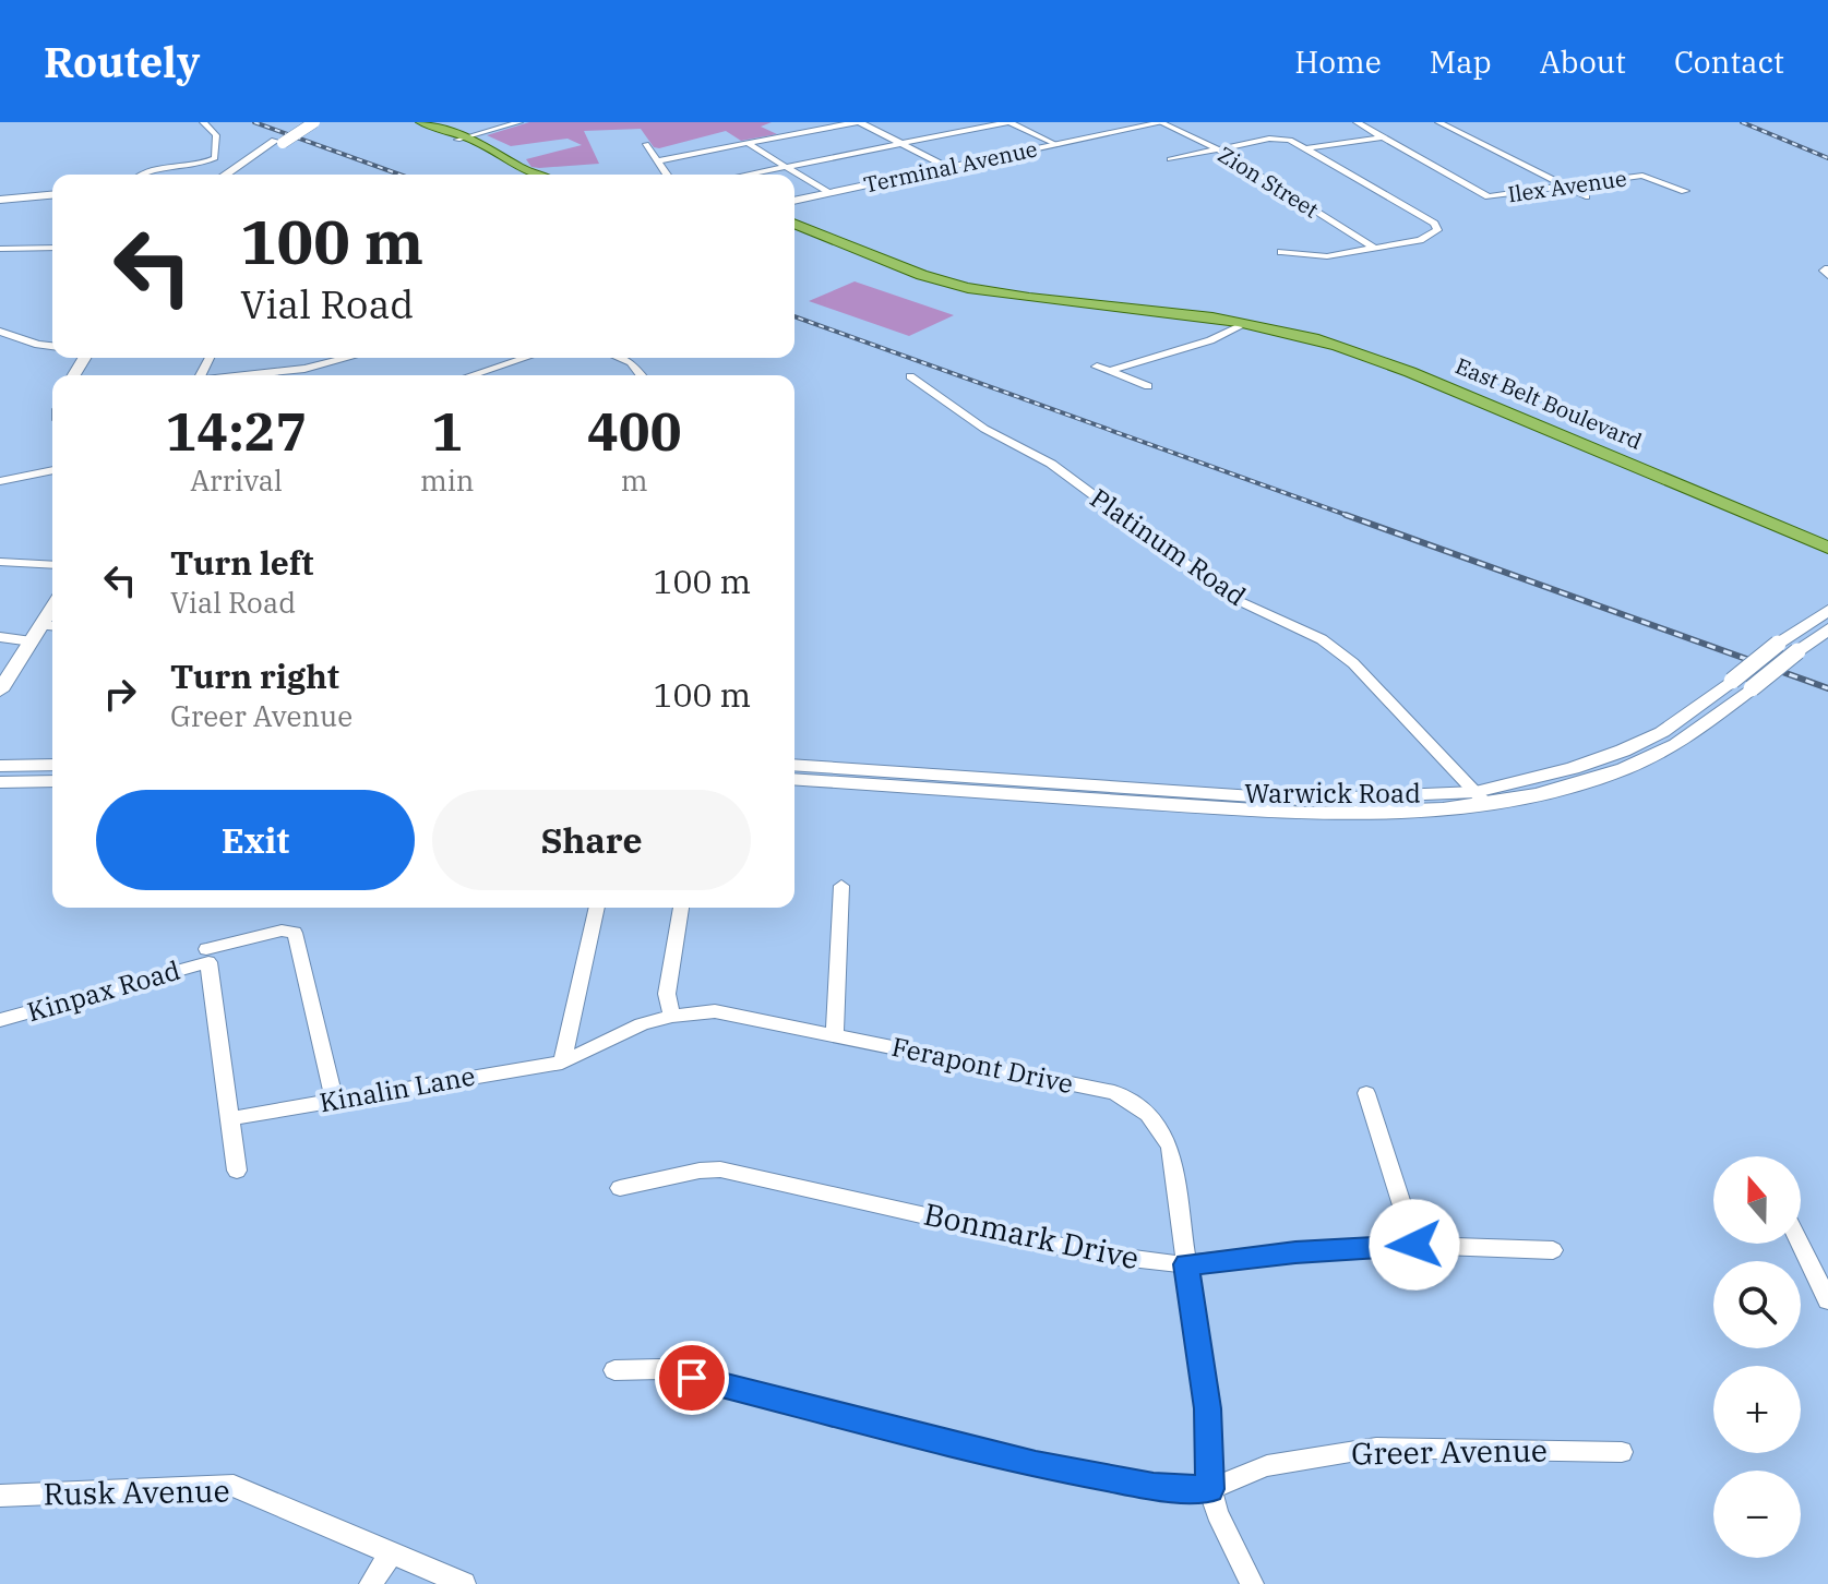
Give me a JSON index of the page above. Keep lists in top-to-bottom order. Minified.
{"streets":{"main road":["East Belt Boulevard","Warwick Road"],"street":["Terminal Avenue","Zion Street","Ilex Avenue","Platinum Road","Kinpax Road","Ferapont Drive","Kinalin Lane","Bonmark Drive","Greer Avenue","Rusk Avenue"]},"crossings":[["Terminal Avenue","Zion Street"],["Platinum Road","Warwick Road"],["Kinpax Road","Kinalin Lane"],["Ferapont Drive","Kinalin Lane"],["Ferapont Drive","Bonmark Drive"]],"north":"top","page":{"header":"Routely","nav":["Home","Map","About","Contact"],"turn":["100 m","Vial Road"],"eta":["14:27","Arrival","1","min","400","m"],"list":[{"name":"Turn left","note":"Vial Road","value":"100 m"},{"name":"Turn right","note":"Greer Avenue","value":"100 m"}],"buttons":["Exit","Share"],"map_buttons":["+","−"]}}
